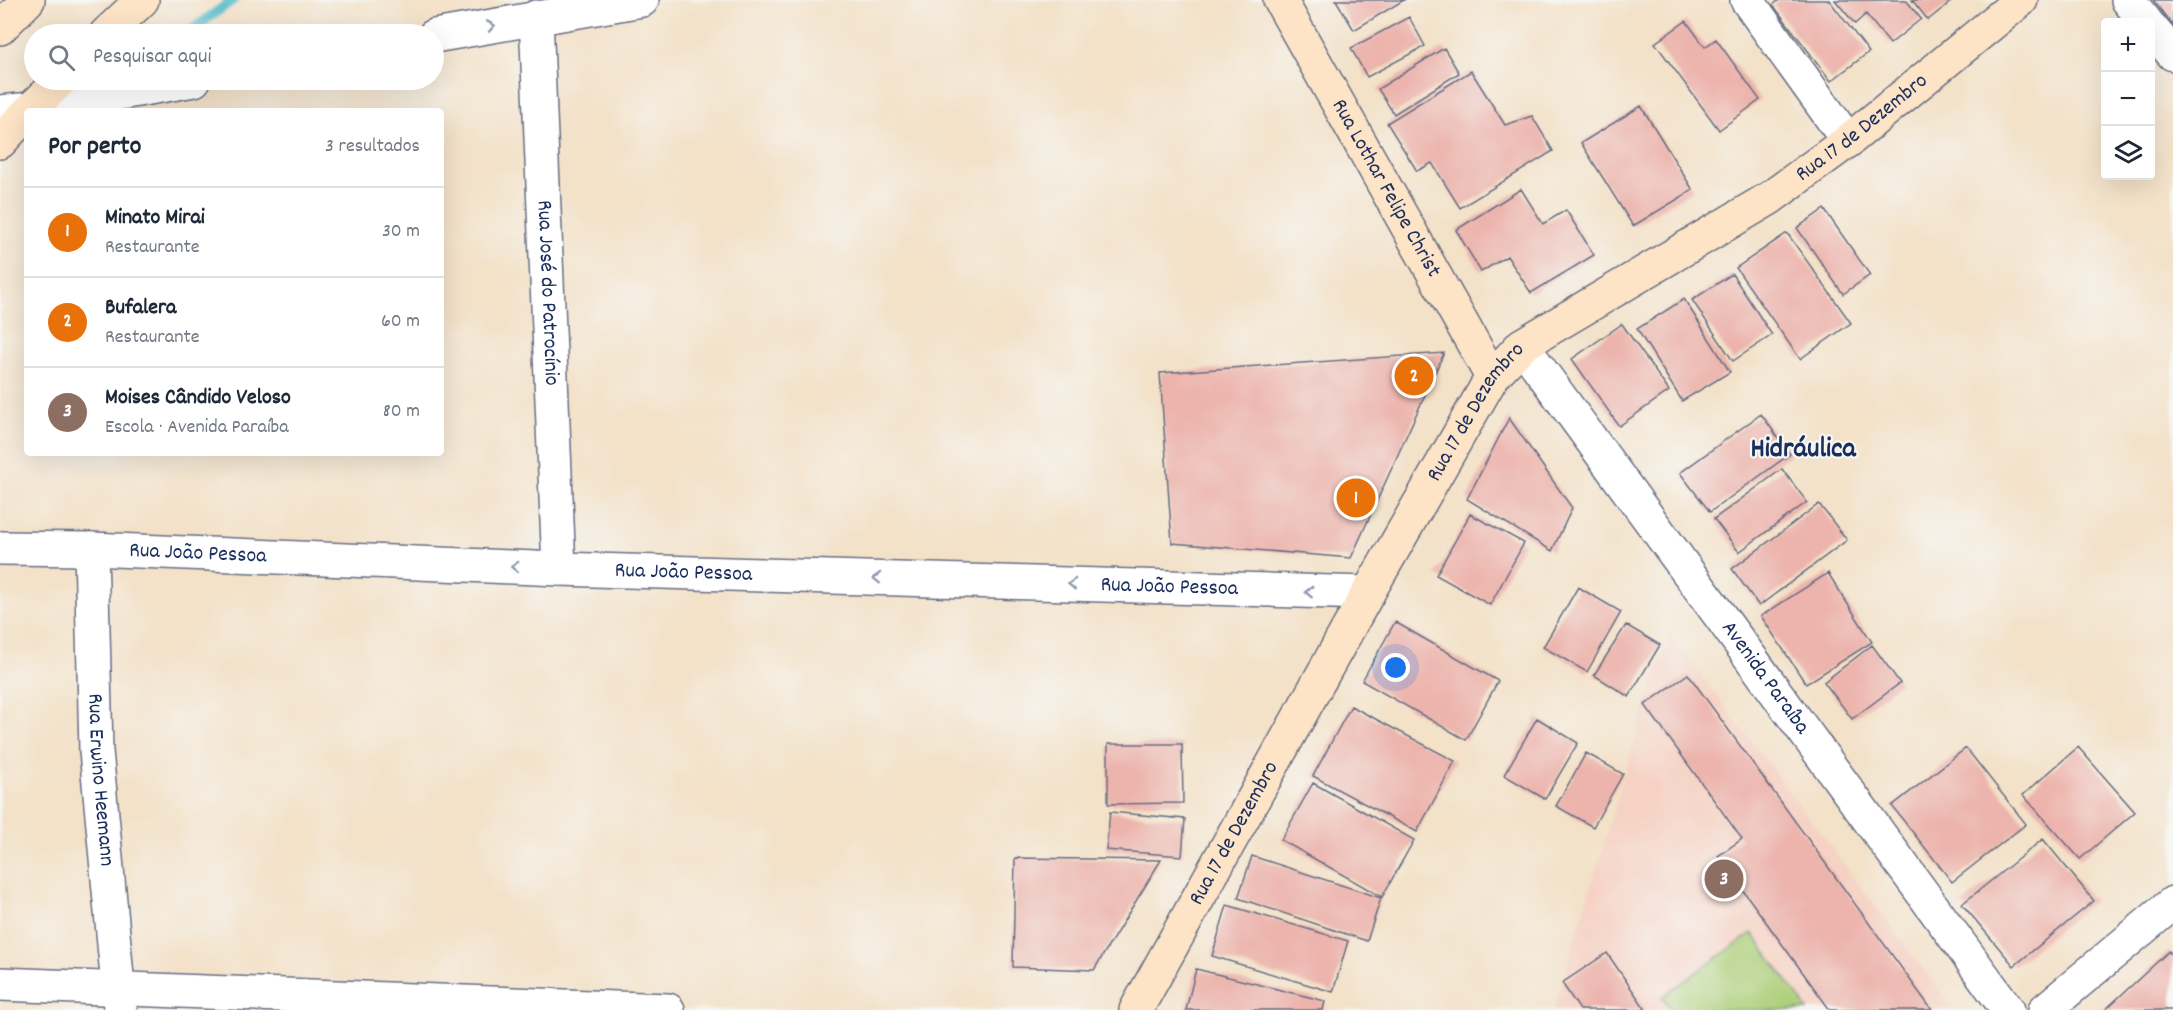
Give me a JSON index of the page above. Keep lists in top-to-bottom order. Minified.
{"streets":{"main road":["Rua 17 de Dezembro","Rua Lothar Felipe Christ"],"street":["Rua José do Patrocínio","Rua João Pessoa","Avenida Paraíba","Rua Erwino Heemann"]},"crossings":[["Rua 17 de Dezembro","Rua Lothar Felipe Christ"],["Rua 17 de Dezembro","Rua João Pessoa"],["Rua 17 de Dezembro","Avenida Paraíba"],["Rua José do Patrocínio","Rua João Pessoa"],["Rua João Pessoa","Rua Erwino Heemann"]],"one_way":["Rua João Pessoa"],"districts":["Hidráulica"],"page":{"map_buttons":["+","−"],"search":"Pesquisar aqui","heading":["Por perto","3 resultados"],"list":[{"mark":"1","name":"Minato Mirai","note":"Restaurante","value":"30 m"},{"mark":"2","name":"Bufalera","note":"Restaurante","value":"60 m"},{"mark":"3","name":"Moises Cândido Veloso","note":"Escola · Avenida Paraíba","value":"80 m"}],"pins":["2","1","3"]}}
